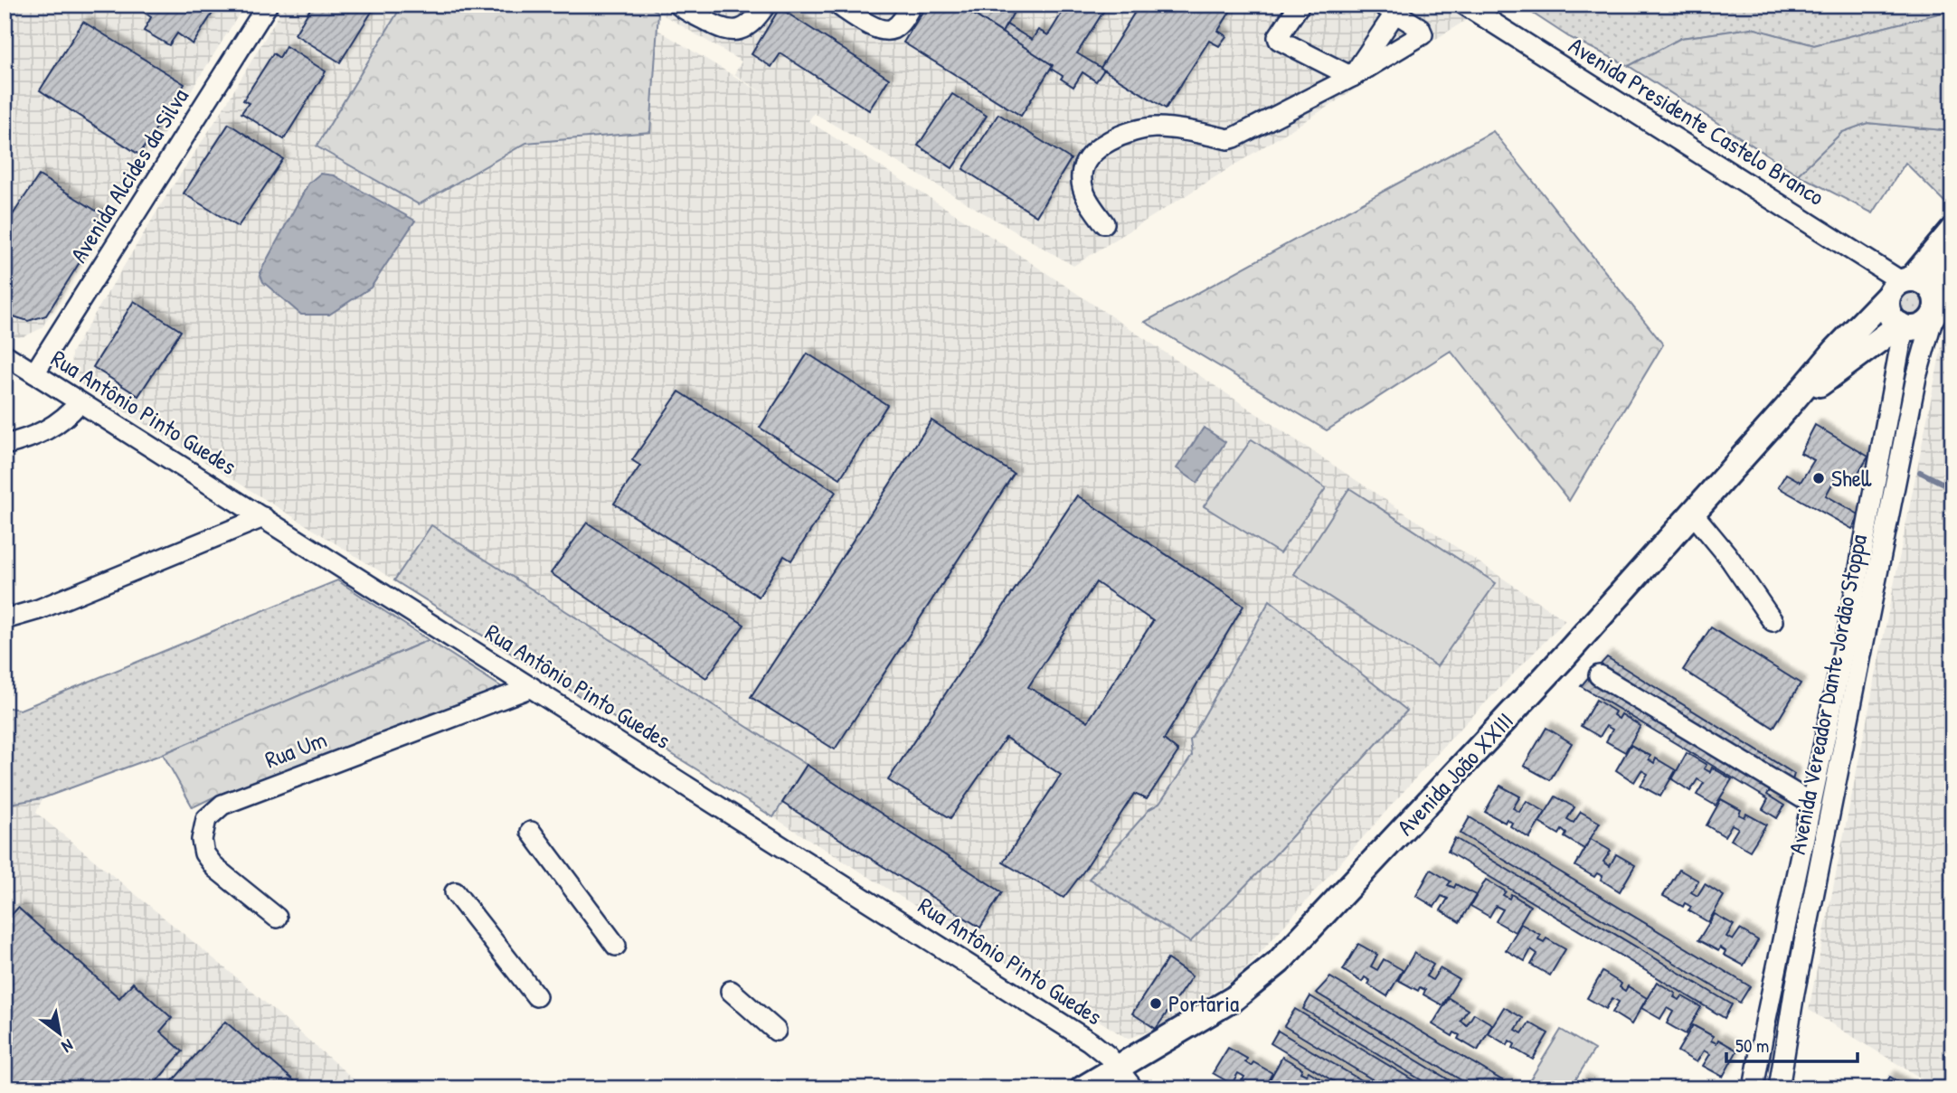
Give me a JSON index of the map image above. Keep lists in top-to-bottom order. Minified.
{"streets":{"main road":["Avenida João XXIII"],"street":["Avenida Presidente Castelo Branco","Avenida Alcides da Silva","Rua Antônio Pinto Guedes","Avenida Vereador Dante Jordão Stoppa","Rua Um"]},"crossings":[["Avenida Presidente Castelo Branco","Avenida Vereador Dante Jordão Stoppa"],["Avenida Presidente Castelo Branco","Avenida João XXIII"],["Avenida Alcides da Silva","Rua Antônio Pinto Guedes"],["Rua Antônio Pinto Guedes","Rua Um"],["Rua Antônio Pinto Guedes","Avenida João XXIII"],["Avenida Vereador Dante Jordão Stoppa","Avenida João XXIII"]],"places":["Shell","Portaria"],"scale_bar":"50 m","north":"bottom right"}
